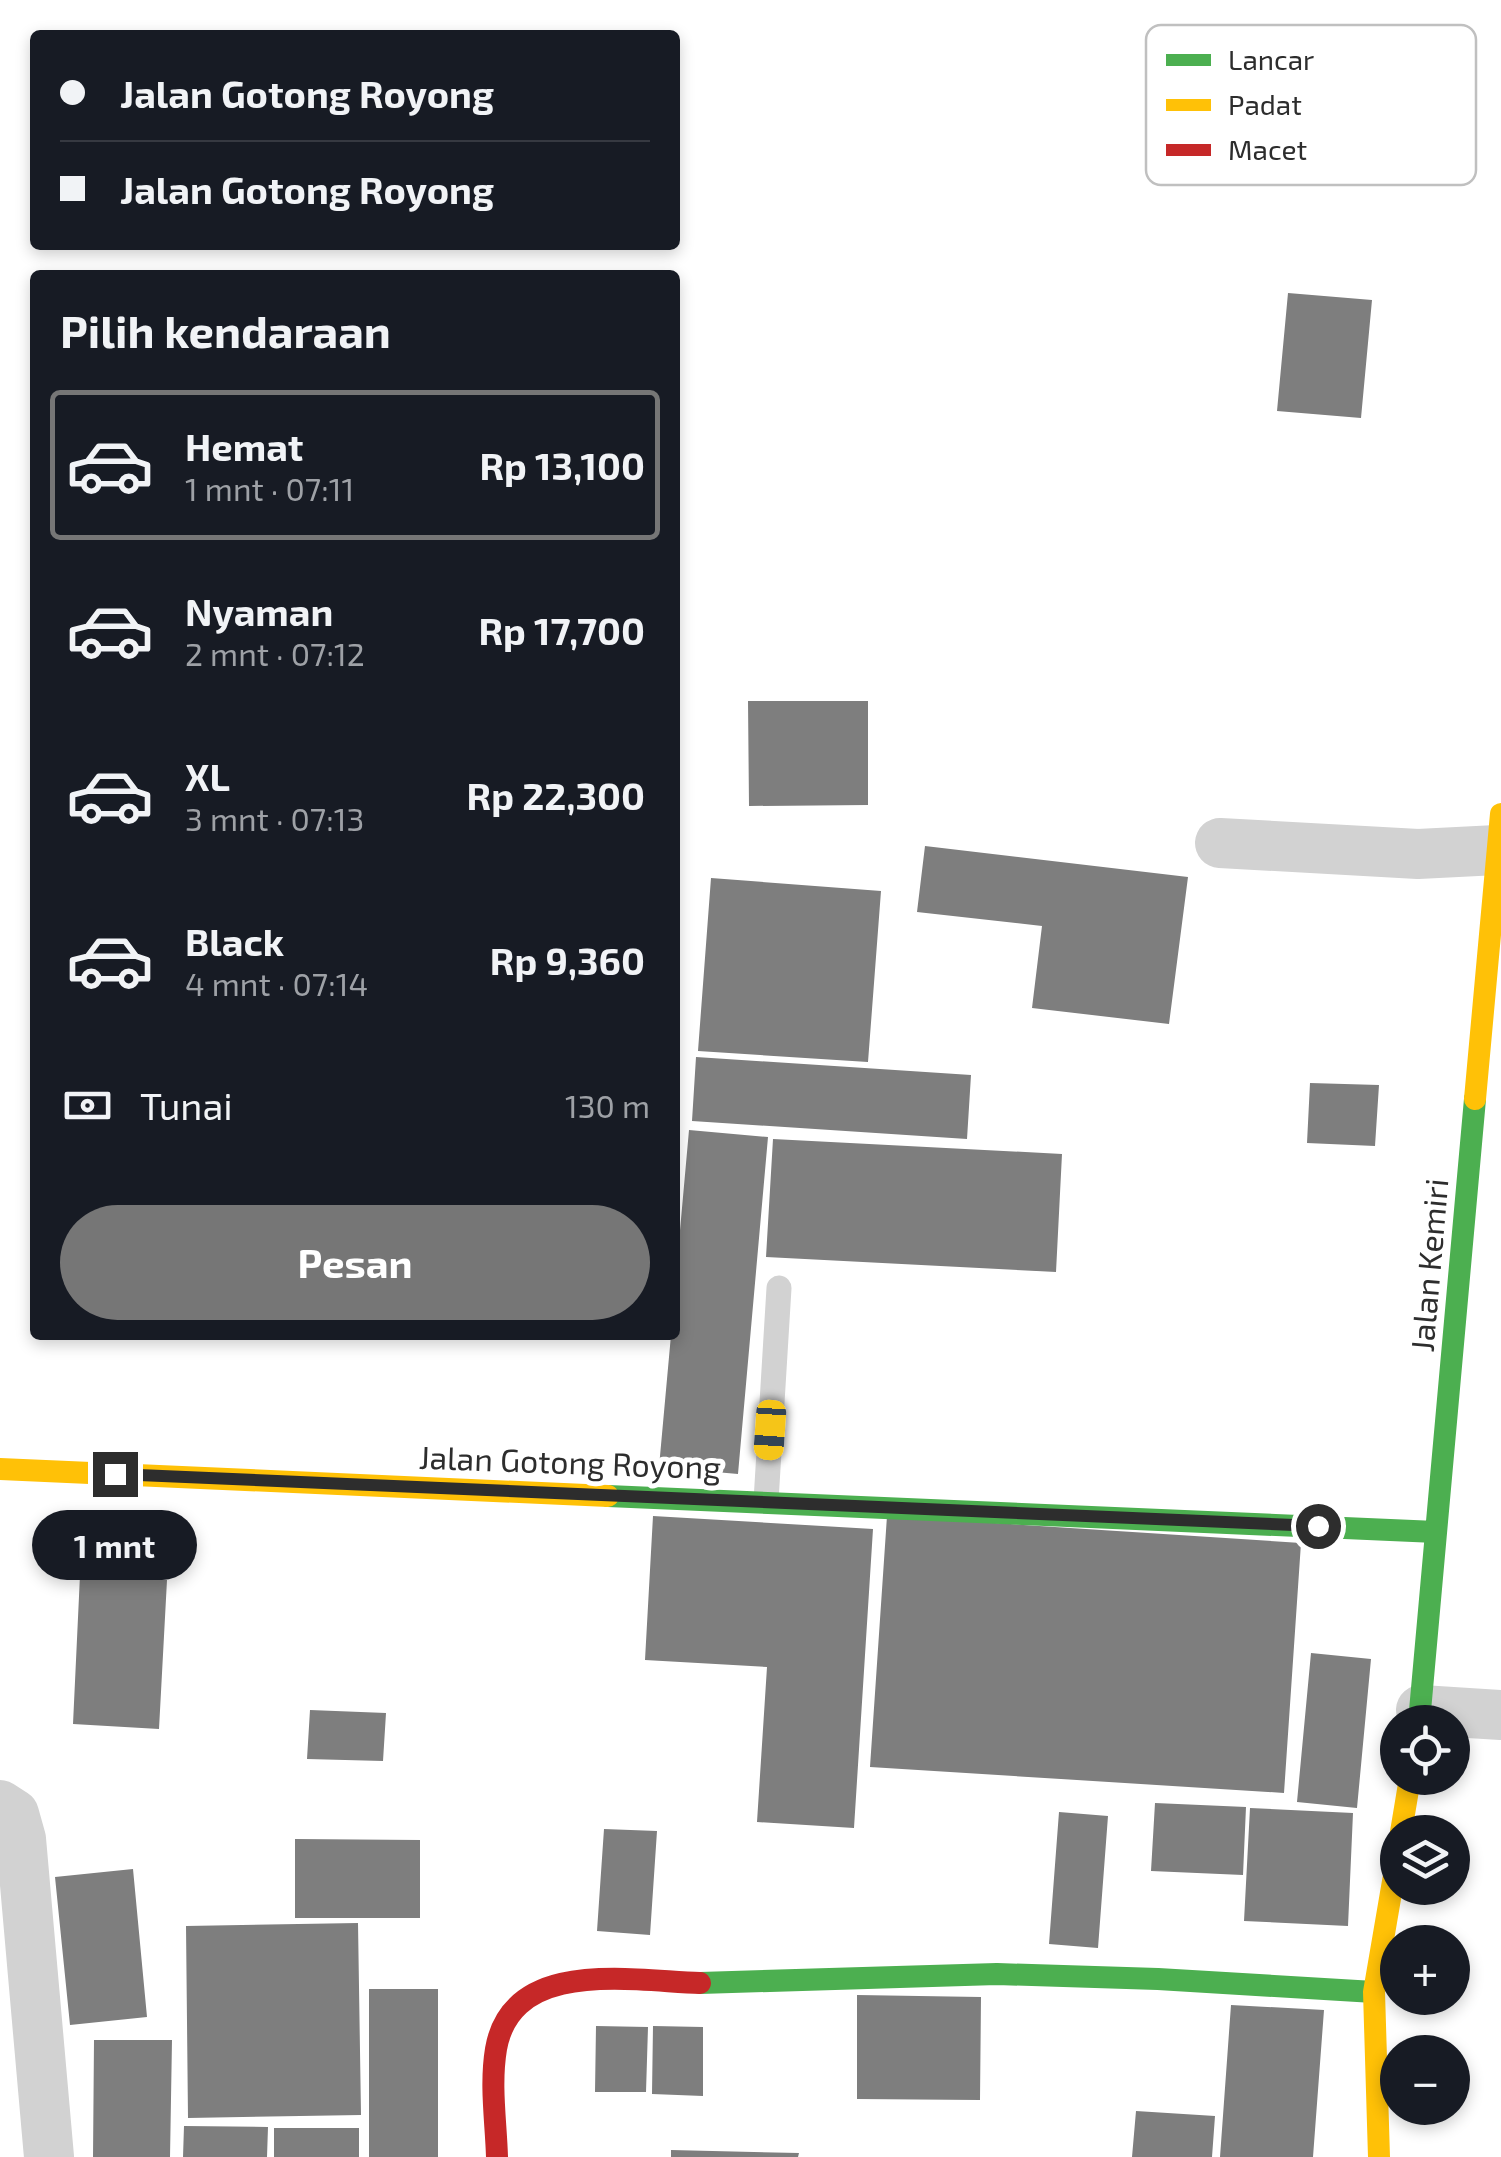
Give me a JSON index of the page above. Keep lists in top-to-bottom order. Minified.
{"streets":{"street":["Jalan Kemiri","Jalan Gotong Royong"]},"crossings":[["Jalan Kemiri","Jalan Gotong Royong"]],"legend":["Lancar","Padat","Macet"],"page":{"banner":["Jalan Gotong Royong","Jalan Gotong Royong"],"heading":"Pilih kendaraan","list":[{"name":"Hemat","note":"1 mnt · 07:11","value":"Rp 13,100"},{"name":"Nyaman","note":"2 mnt · 07:12","value":"Rp 17,700"},{"name":"XL","note":"3 mnt · 07:13","value":"Rp 22,300"},{"name":"Black","note":"4 mnt · 07:14","value":"Rp 9,360"}],"pay":["Tunai","130 m"],"buttons":"Pesan","bubble":"1 mnt","map_buttons":["+","−"]}}
